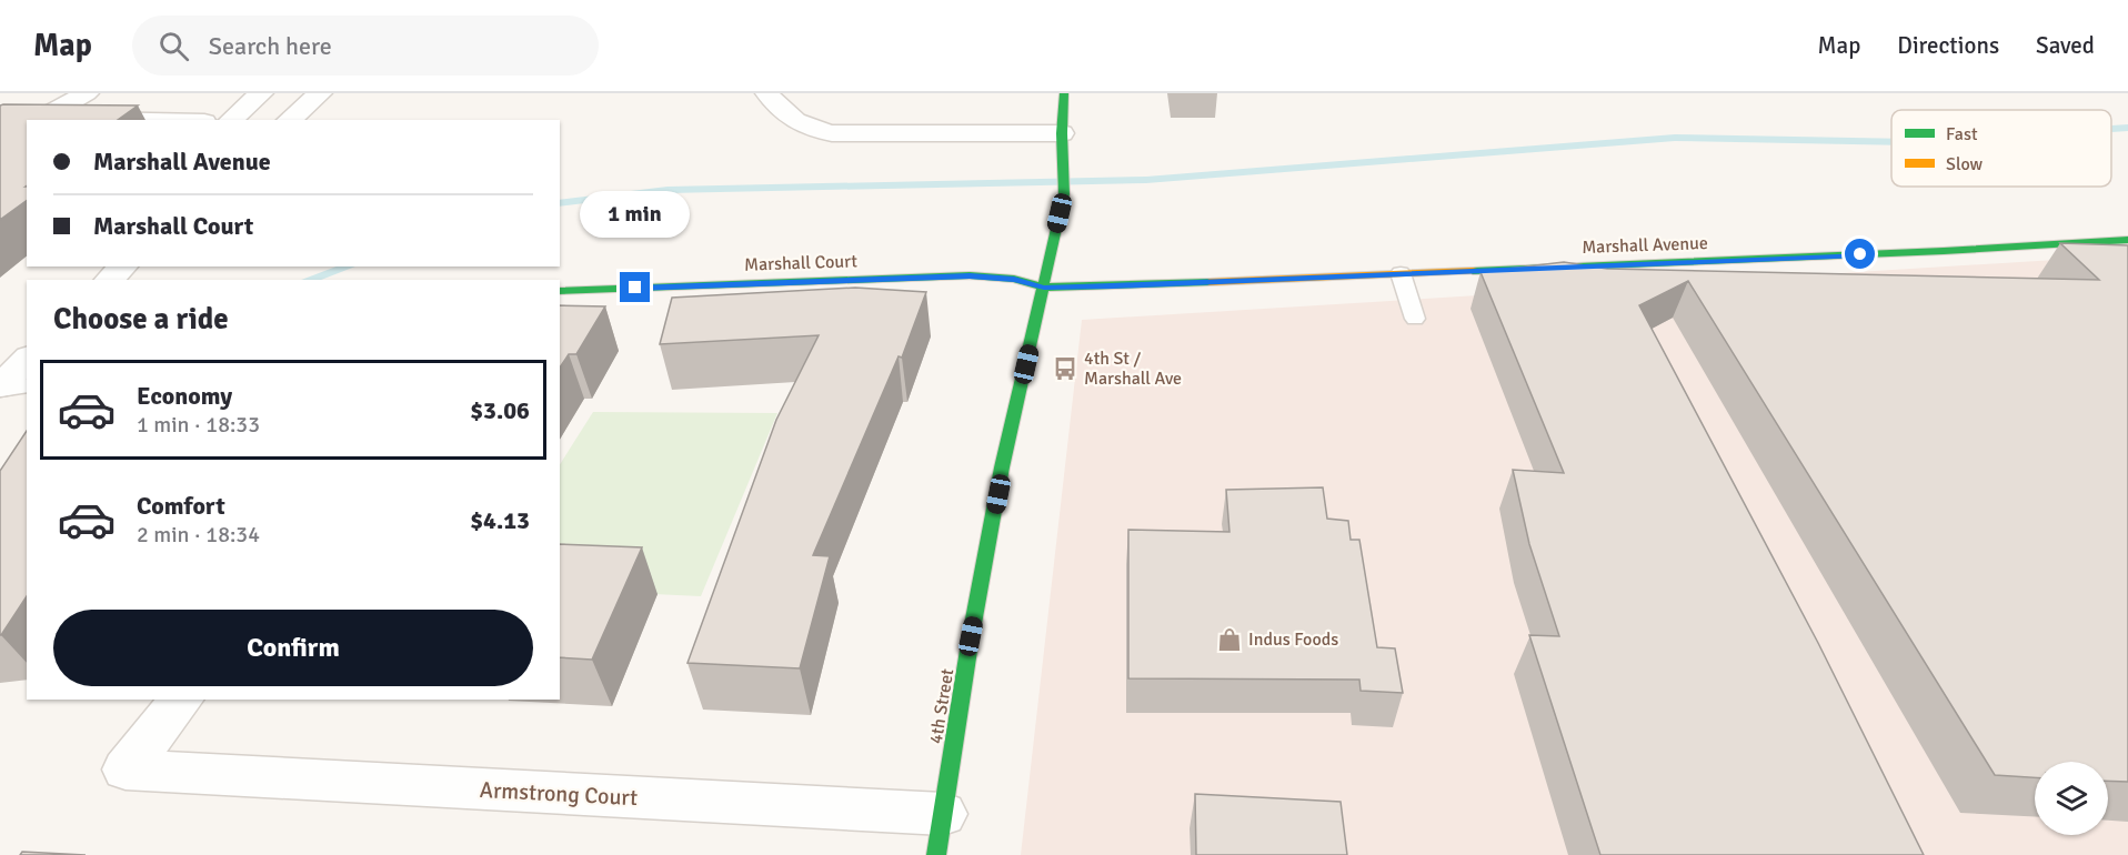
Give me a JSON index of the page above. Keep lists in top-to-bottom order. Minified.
{"streets":{"street":["Marshall Avenue","Marshall Court","4th Street","Armstrong Court"]},"crossings":[["Marshall Avenue","Marshall Court"],["Marshall Avenue","4th Street"],["Marshall Court","4th Street"],["4th Street","Armstrong Court"]],"places":{"bus stop":["4th St / Marshall Ave"],"shop":["Indus Foods"]},"legend":["Fast","Slow"],"page":{"header":"Map","search":"Search here","nav":["Map","Directions","Saved"],"banner":["Marshall Avenue","Marshall Court"],"bubble":"1 min","heading":"Choose a ride","list":[{"name":"Economy","note":"1 min · 18:33","value":"$3.06"},{"name":"Comfort","note":"2 min · 18:34","value":"$4.13"}],"buttons":"Confirm"}}
